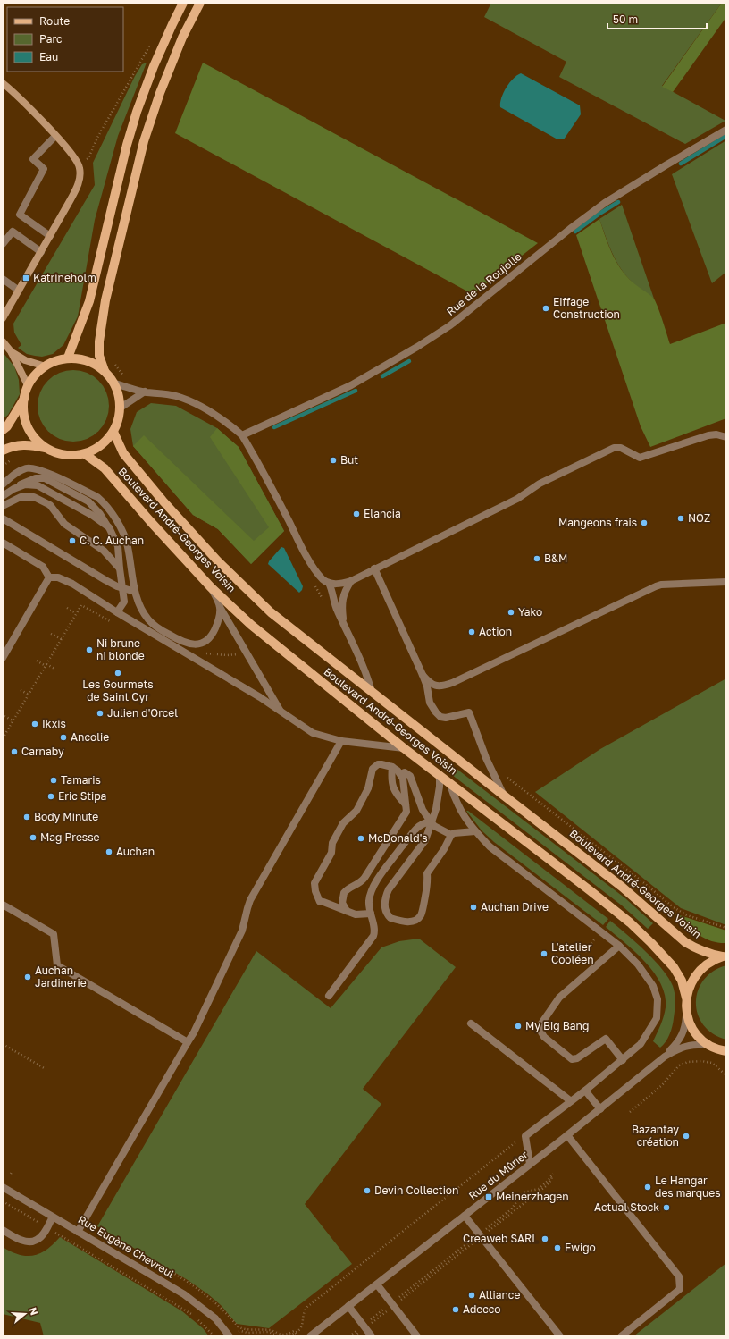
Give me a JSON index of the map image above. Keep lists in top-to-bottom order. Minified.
{"streets":{"main road":["Boulevard André-Georges Voisin"],"street":["Rue de la Roujolle","Rue du Mûrier","Rue Eugène Chevreul"]},"places":{"transit":["Katrineholm","Meinerzhagen"],"other":["Eiffage Construction","But","Elancia","NOZ","Mangeons frais","C. C. Auchan","B&M","Yako","Action","Ni brune ni blonde","Les Gourmets de Saint Cyr","Julien d'Orcel","Ikxis","Ancolie","Carnaby","Tamaris","Eric Stipa","Body Minute","Mag Presse","McDonald's","Auchan","Auchan Drive","L'atelier Cooléen","Auchan Jardinerie","My Big Bang","Bazantay création","Le Hangar des marques","Devin Collection","Actual Stock","Creaweb SARL","Ewigo","Alliance","Adecco"]},"legend":["Route","Parc","Eau"],"scale_bar":"50 m","north":"right"}
